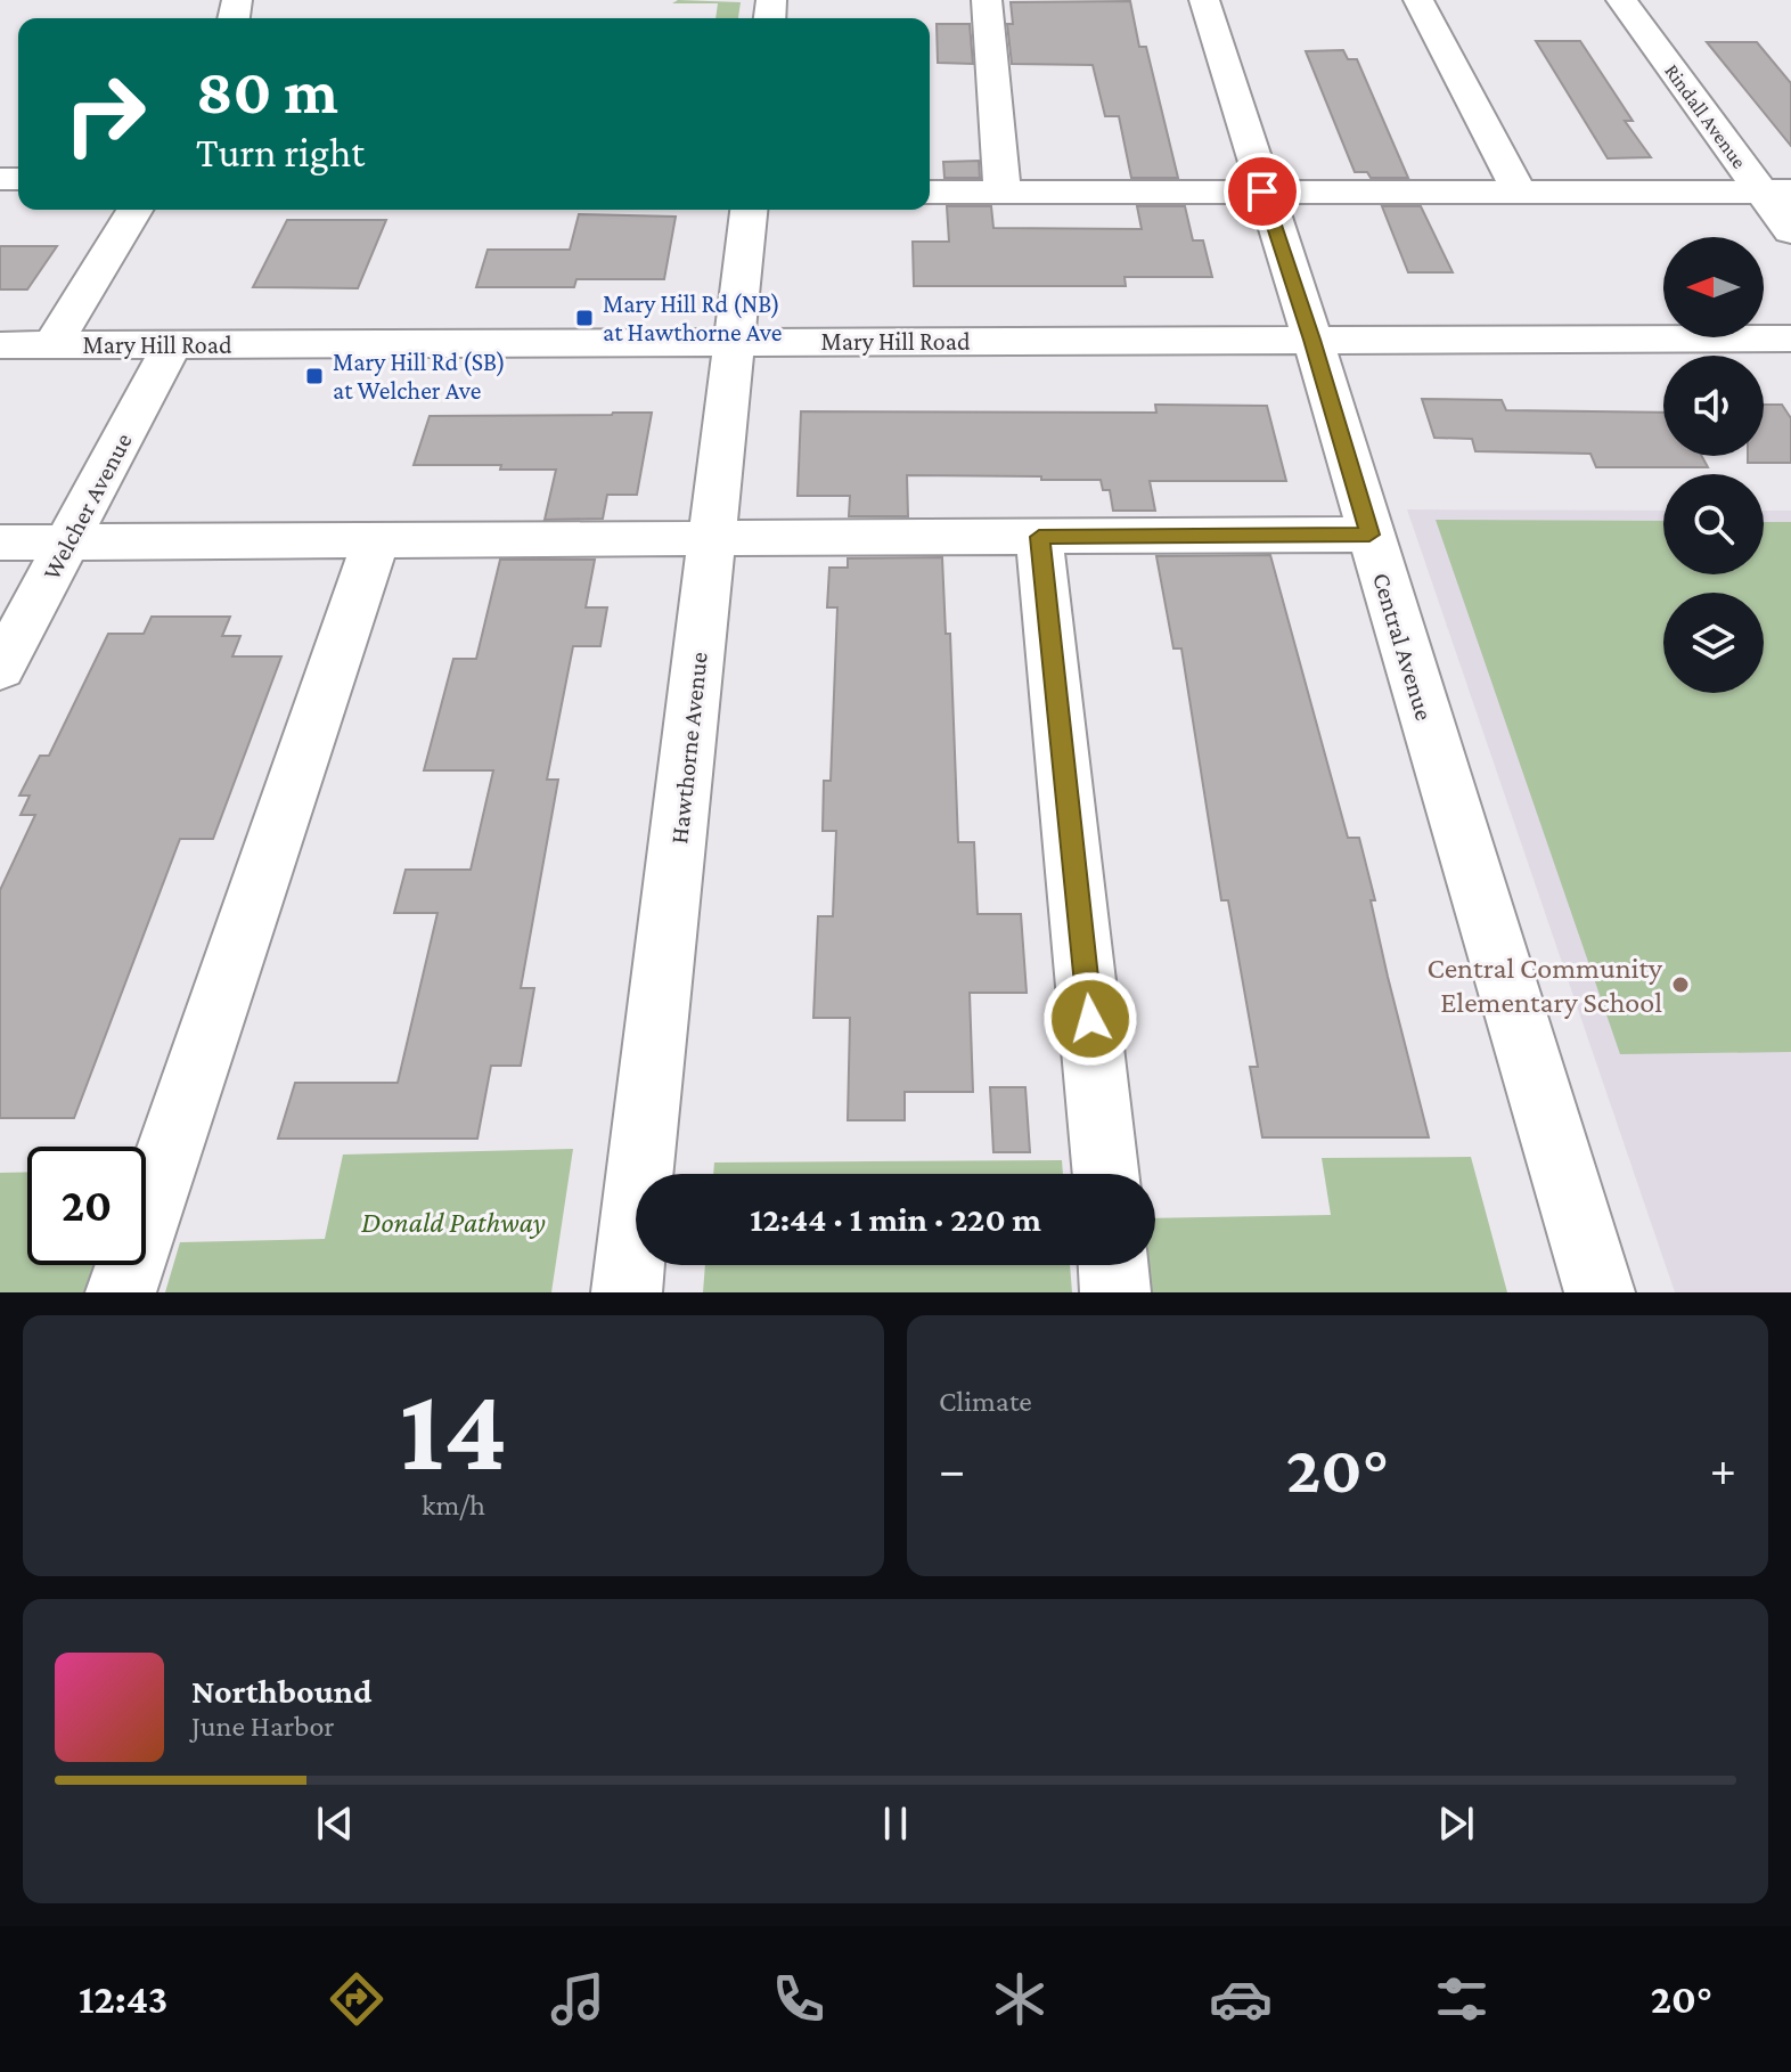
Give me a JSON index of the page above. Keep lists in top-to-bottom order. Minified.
{"streets":{"street":["Rindall Avenue","Mary Hill Road","Welcher Avenue","Central Avenue","Hawthorne Avenue"]},"crossings":[["Mary Hill Road","Welcher Avenue"],["Mary Hill Road","Central Avenue"],["Mary Hill Road","Hawthorne Avenue"]],"parks":["Donald Pathway"],"places":{"transit":["Mary Hill Rd (NB) at Hawthorne Ave","Mary Hill Rd (SB) at Welcher Ave"],"other":["Central Community Elementary School"]},"north":"left","page":{"turn":["80 m","Turn right"],"limit":"20","trip":"12:44 · 1 min · 220 m","tile":[["14","km/h"],"Climate"],"heat":["−","20°","+"],"song":["Northbound","June Harbor"],"tabs":["12:43","20°"]}}
